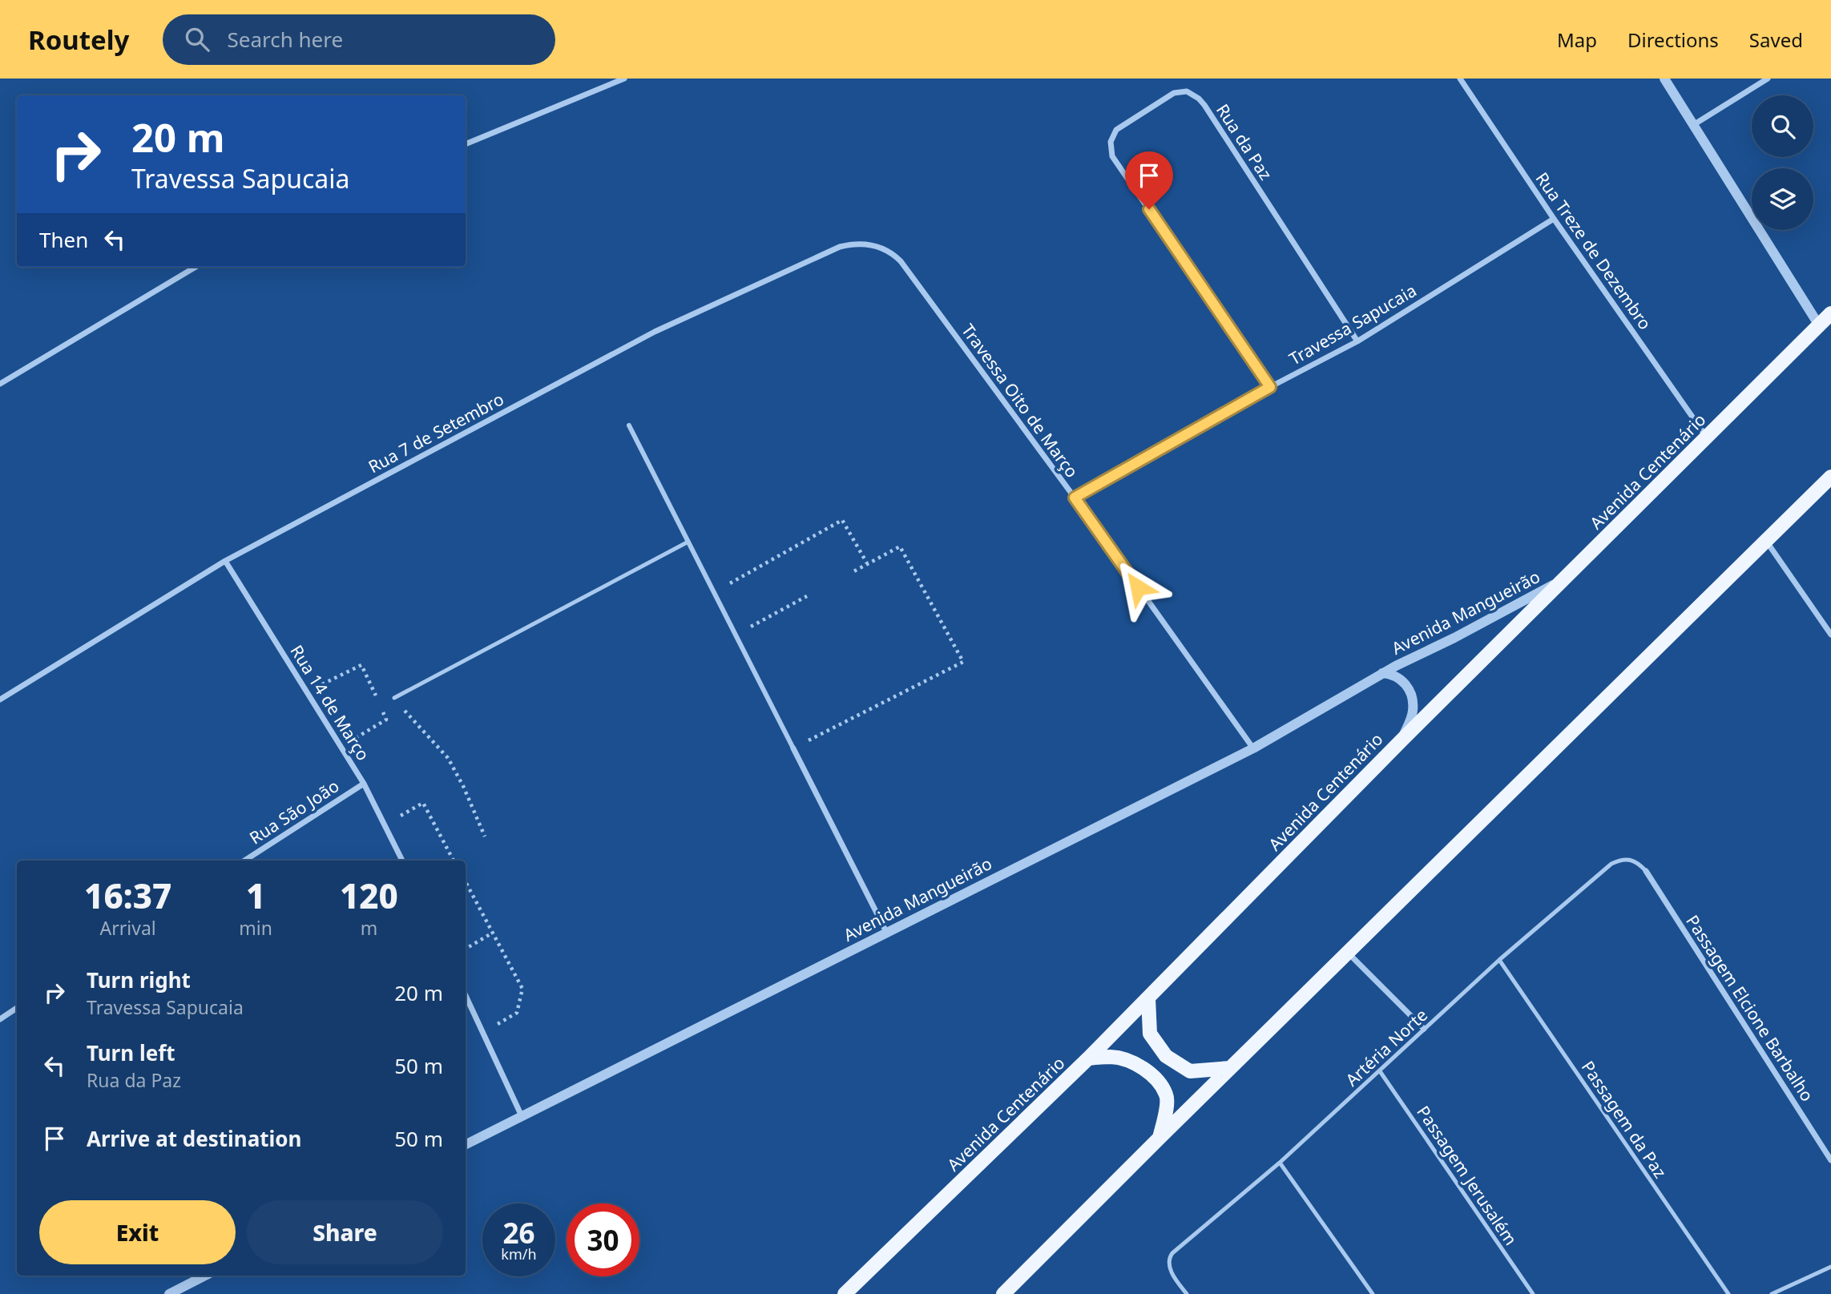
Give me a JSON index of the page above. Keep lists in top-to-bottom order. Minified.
{"streets":{"main road":["Avenida Centenário"],"street":["Rua da Paz","Rua Treze de Dezembro","Travessa Sapucaia","Travessa Oito de Março","Rua 7 de Setembro","Avenida Mangueirão","Rua 14 de Março","Rua São João","Passagem Elcione Barbalho"],"lane":["Artéria Norte","Passagem da Paz","Passagem Jerusalém"]},"crossings":[["Rua da Paz","Travessa Sapucaia"],["Rua Treze de Dezembro","Travessa Sapucaia"],["Rua Treze de Dezembro","Avenida Centenário"],["Travessa Sapucaia","Travessa Oito de Março"],["Travessa Oito de Março","Rua 7 de Setembro"],["Travessa Oito de Março","Avenida Mangueirão"],["Rua 7 de Setembro","Rua 14 de Março"],["Avenida Centenário","Avenida Mangueirão"],["Rua 14 de Março","Rua São João"],["Passagem Elcione Barbalho","Artéria Norte"],["Artéria Norte","Passagem da Paz"],["Artéria Norte","Passagem Jerusalém"]],"page":{"header":"Routely","search":"Search here","nav":["Map","Directions","Saved"],"turn":["20 m","Travessa Sapucaia"],"then":"Then","eta":["16:37","Arrival","1","min","120","m"],"list":[{"name":"Turn right","note":"Travessa Sapucaia","value":"20 m"},{"name":"Turn left","note":"Rua da Paz","value":"50 m"},{"name":"Arrive at destination","value":"50 m"}],"buttons":["Exit","Share"],"speed":"26 km/h","limit":"30"}}
